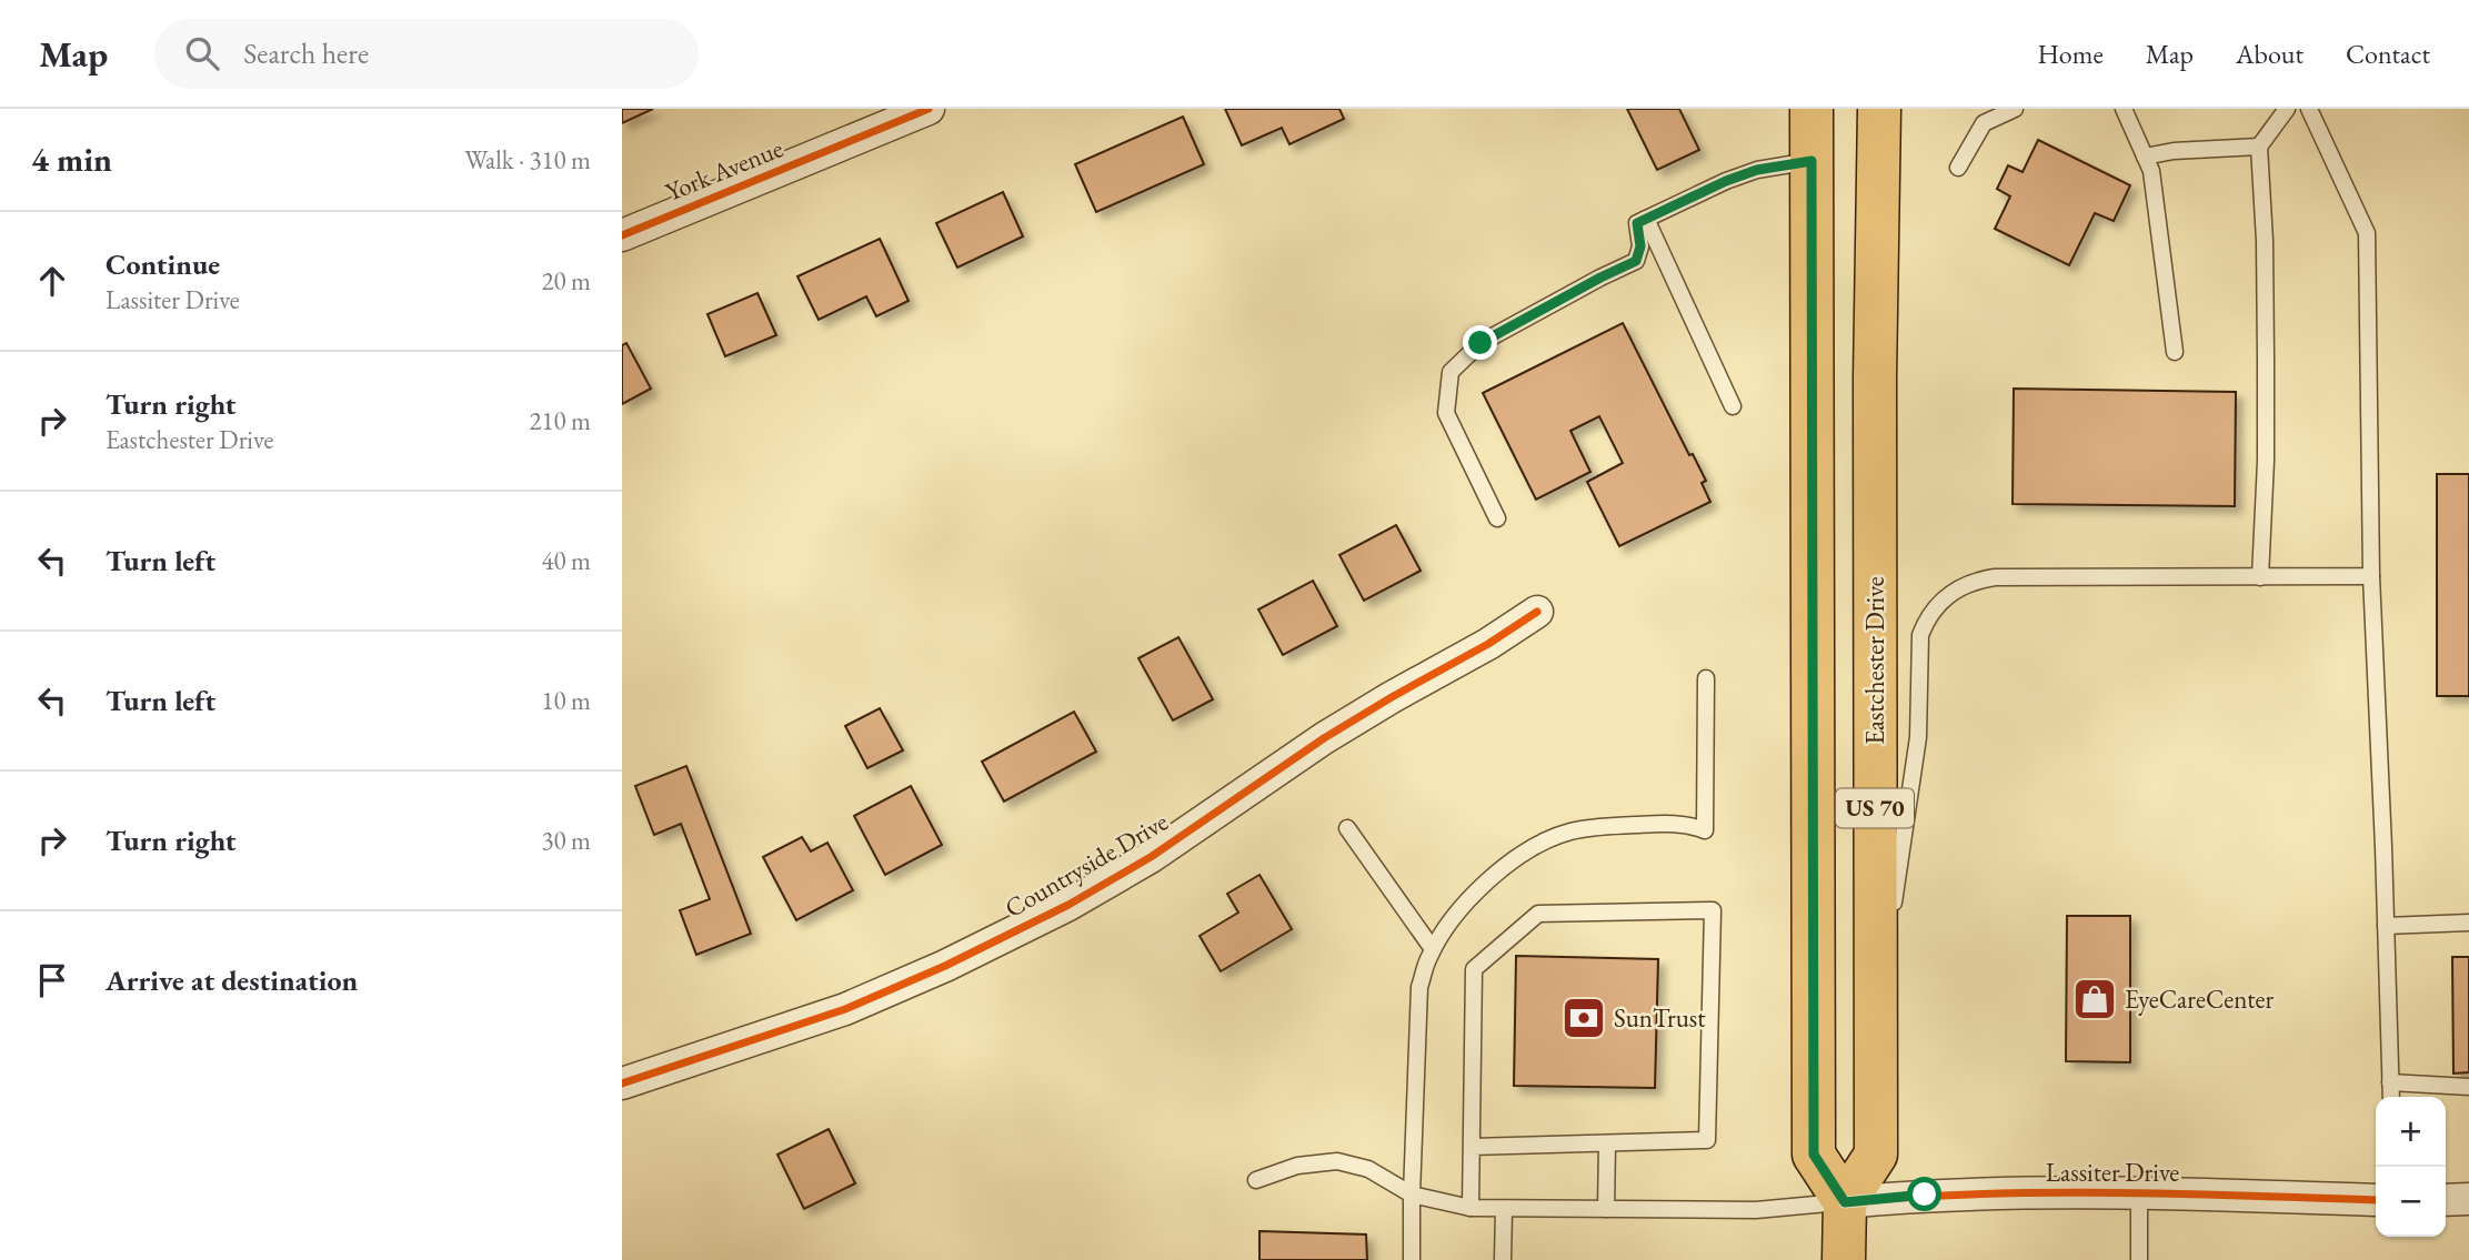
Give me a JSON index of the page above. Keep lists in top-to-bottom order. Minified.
{"streets":{"main road":["Eastchester Drive","US 70"],"street":["York Avenue","Countryside Drive","Lassiter Drive"]},"crossings":[["Eastchester Drive","US 70"],["Eastchester Drive","Lassiter Drive"],["US 70","Lassiter Drive"]],"places":{"shop":["EyeCareCenter"],"bank":["SunTrust"]},"page":{"header":"Map","search":"Search here","nav":["Home","Map","About","Contact"],"heading":["4 min","Walk · 310 m"],"list":[["Continue","Lassiter Drive","20 m"],["Turn right","Eastchester Drive","210 m"],["Turn left","40 m"],["Turn left","10 m"],["Turn right","30 m"],"Arrive at destination"],"map_buttons":["+","−"]}}
